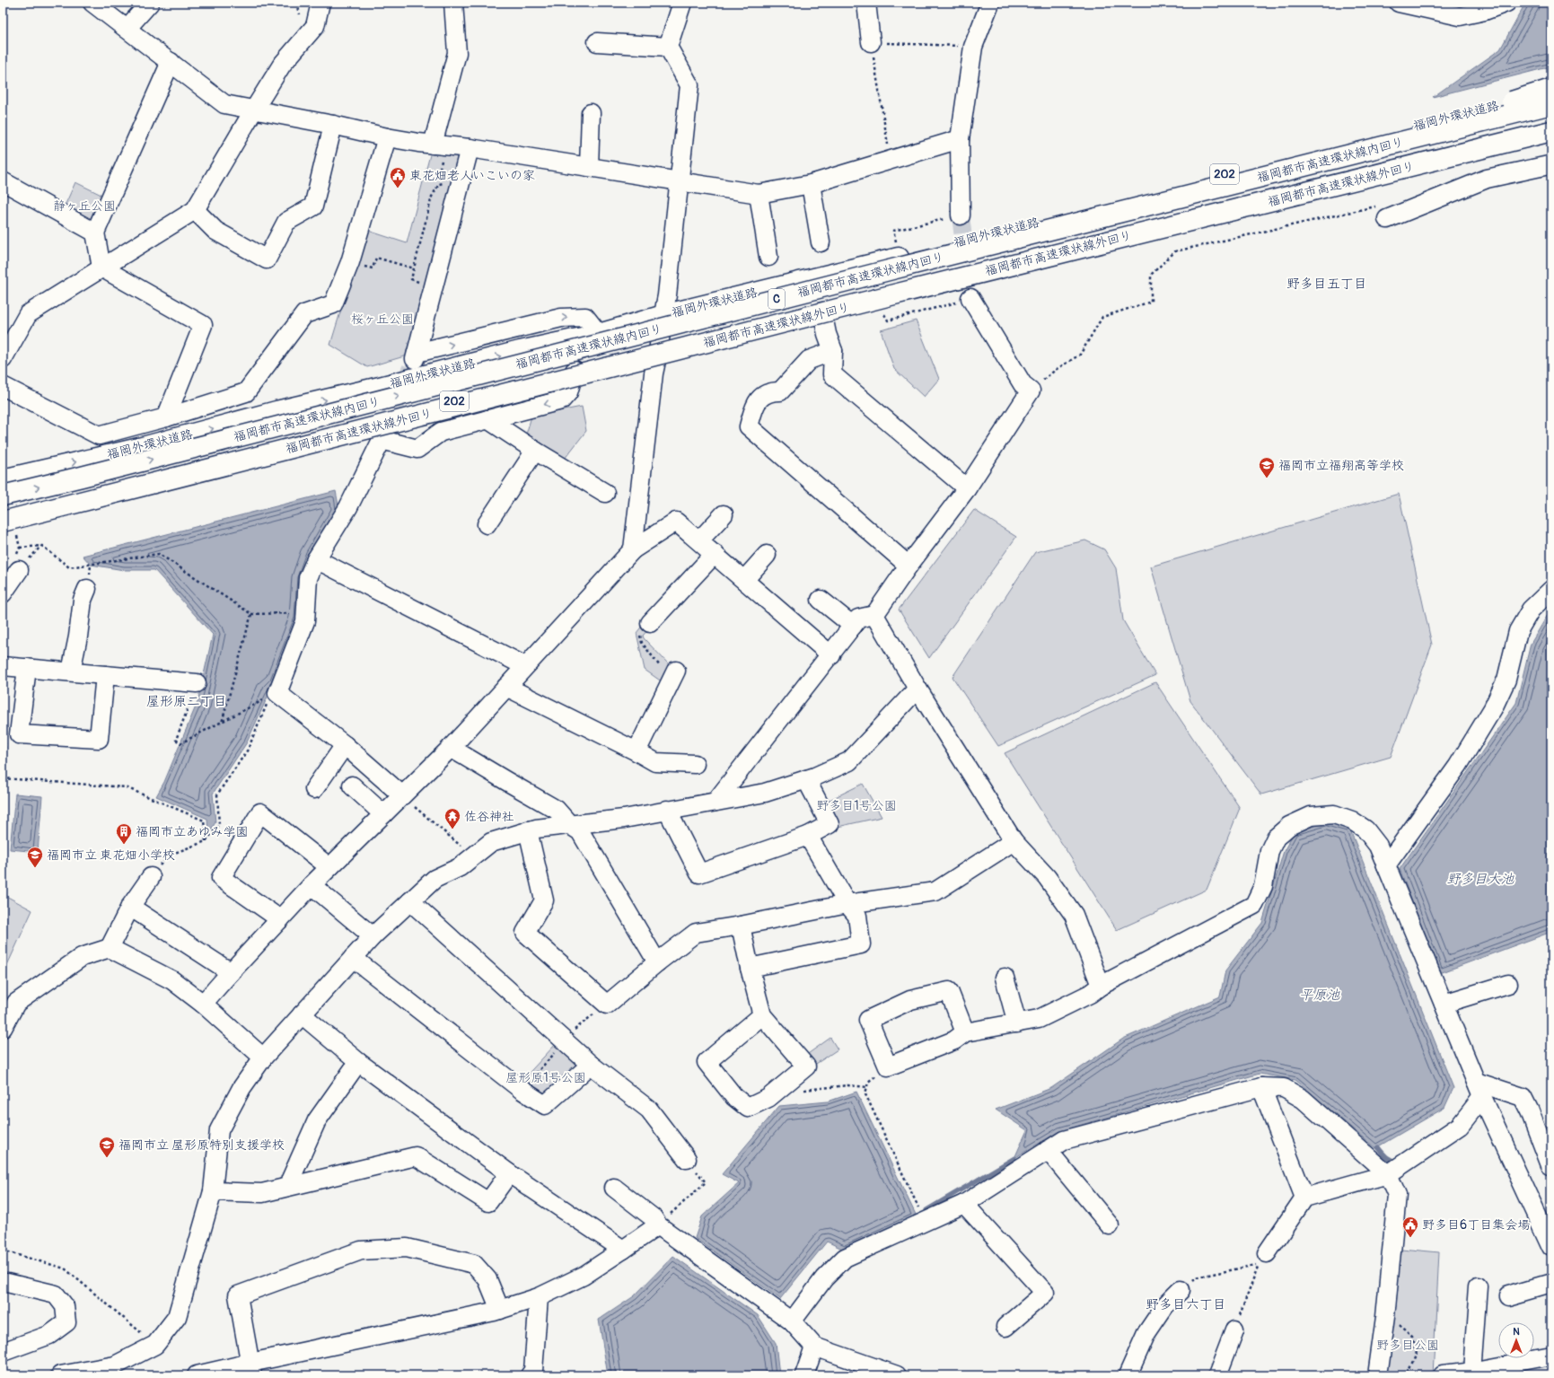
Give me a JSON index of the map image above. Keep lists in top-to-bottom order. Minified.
{"streets":{"highway":["福岡外環状道路","福岡都市高速環状線内回り","202","福岡都市高速環状線外回り","C"]},"crossings":[["202","福岡都市高速環状線外回り"]],"districts":["野多目五丁目","屋形原二丁目","野多目六丁目"],"water":["野多目大池","平原池"],"parks":["静ヶ丘公園","桜ヶ丘公園","野多目1号公園","屋形原1号公園","野多目公園"],"places":{"public building":["東花畑老人いこいの家","野多目6丁目集会場"],"school or university":["福岡市立福翔高等学校","福岡市立 東花畑小学校","福岡市立 屋形原特別支援学校"],"temple":["佐谷神社"],"building":["福岡市立あゆみ学園"]},"north":"top"}
